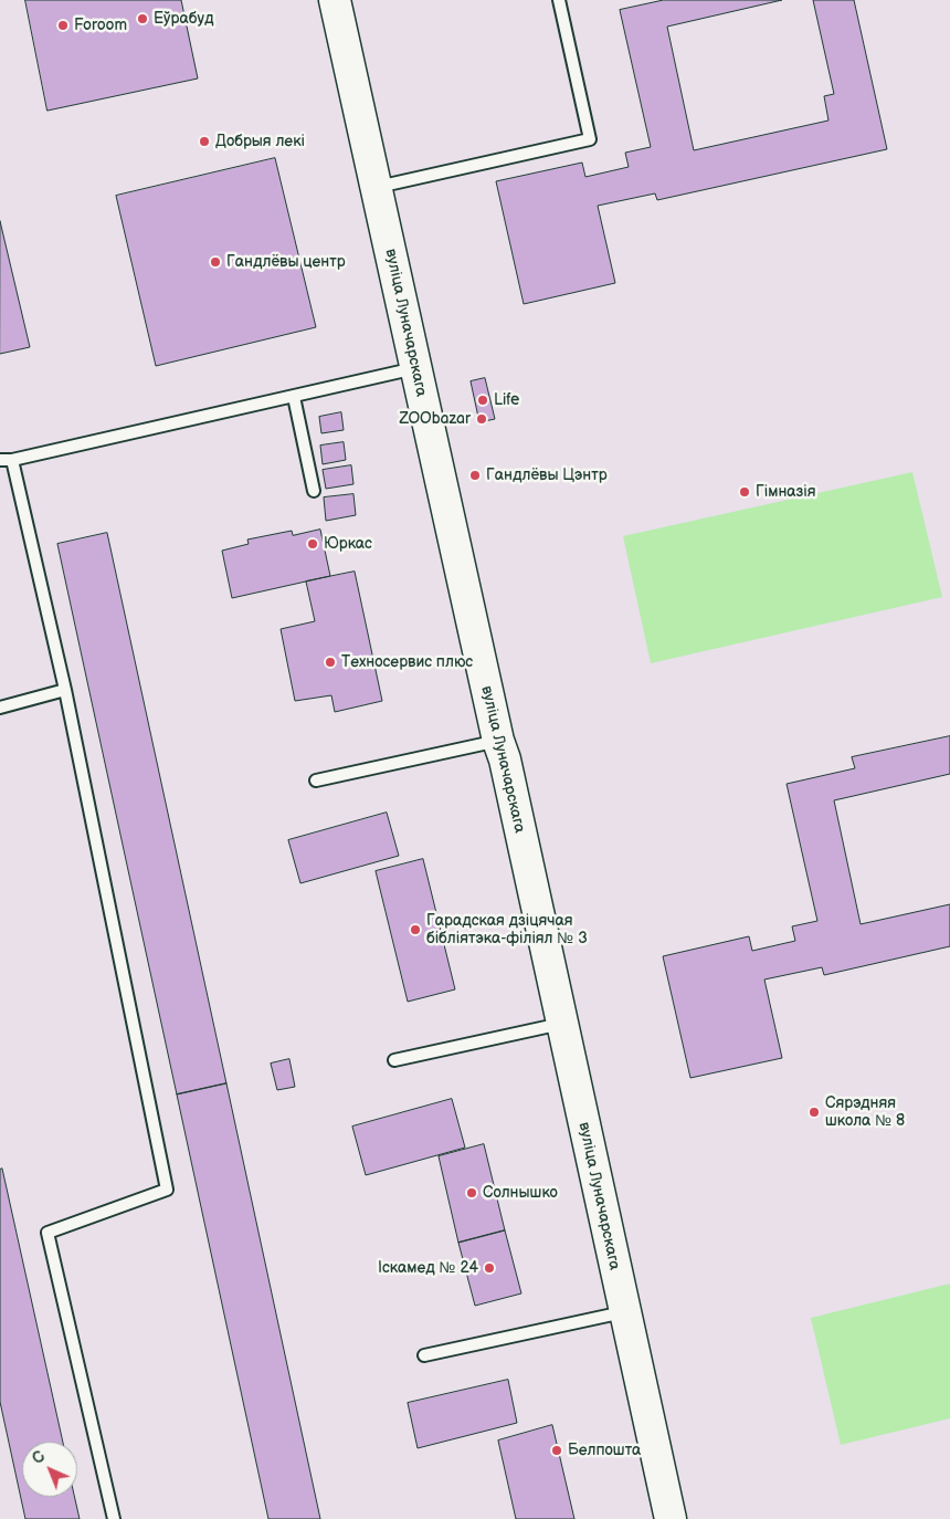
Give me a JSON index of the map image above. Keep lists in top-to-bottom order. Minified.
{"streets":{"street":["вуліца Луначарскага"]},"places":["Еўрабуд","Foroom","Добрыя лекі","Гандлёвы центр","Life","ZOObazar","Гандлёвы Цэнтр","Гімназія","Юркас","Техносервис плюс","Гарадская дзіцячая бібліятэка-філіял № 3","Сярэдняя школа № 8","Солнышко","Іскамед № 24","Белпошта"],"north":"top left"}
